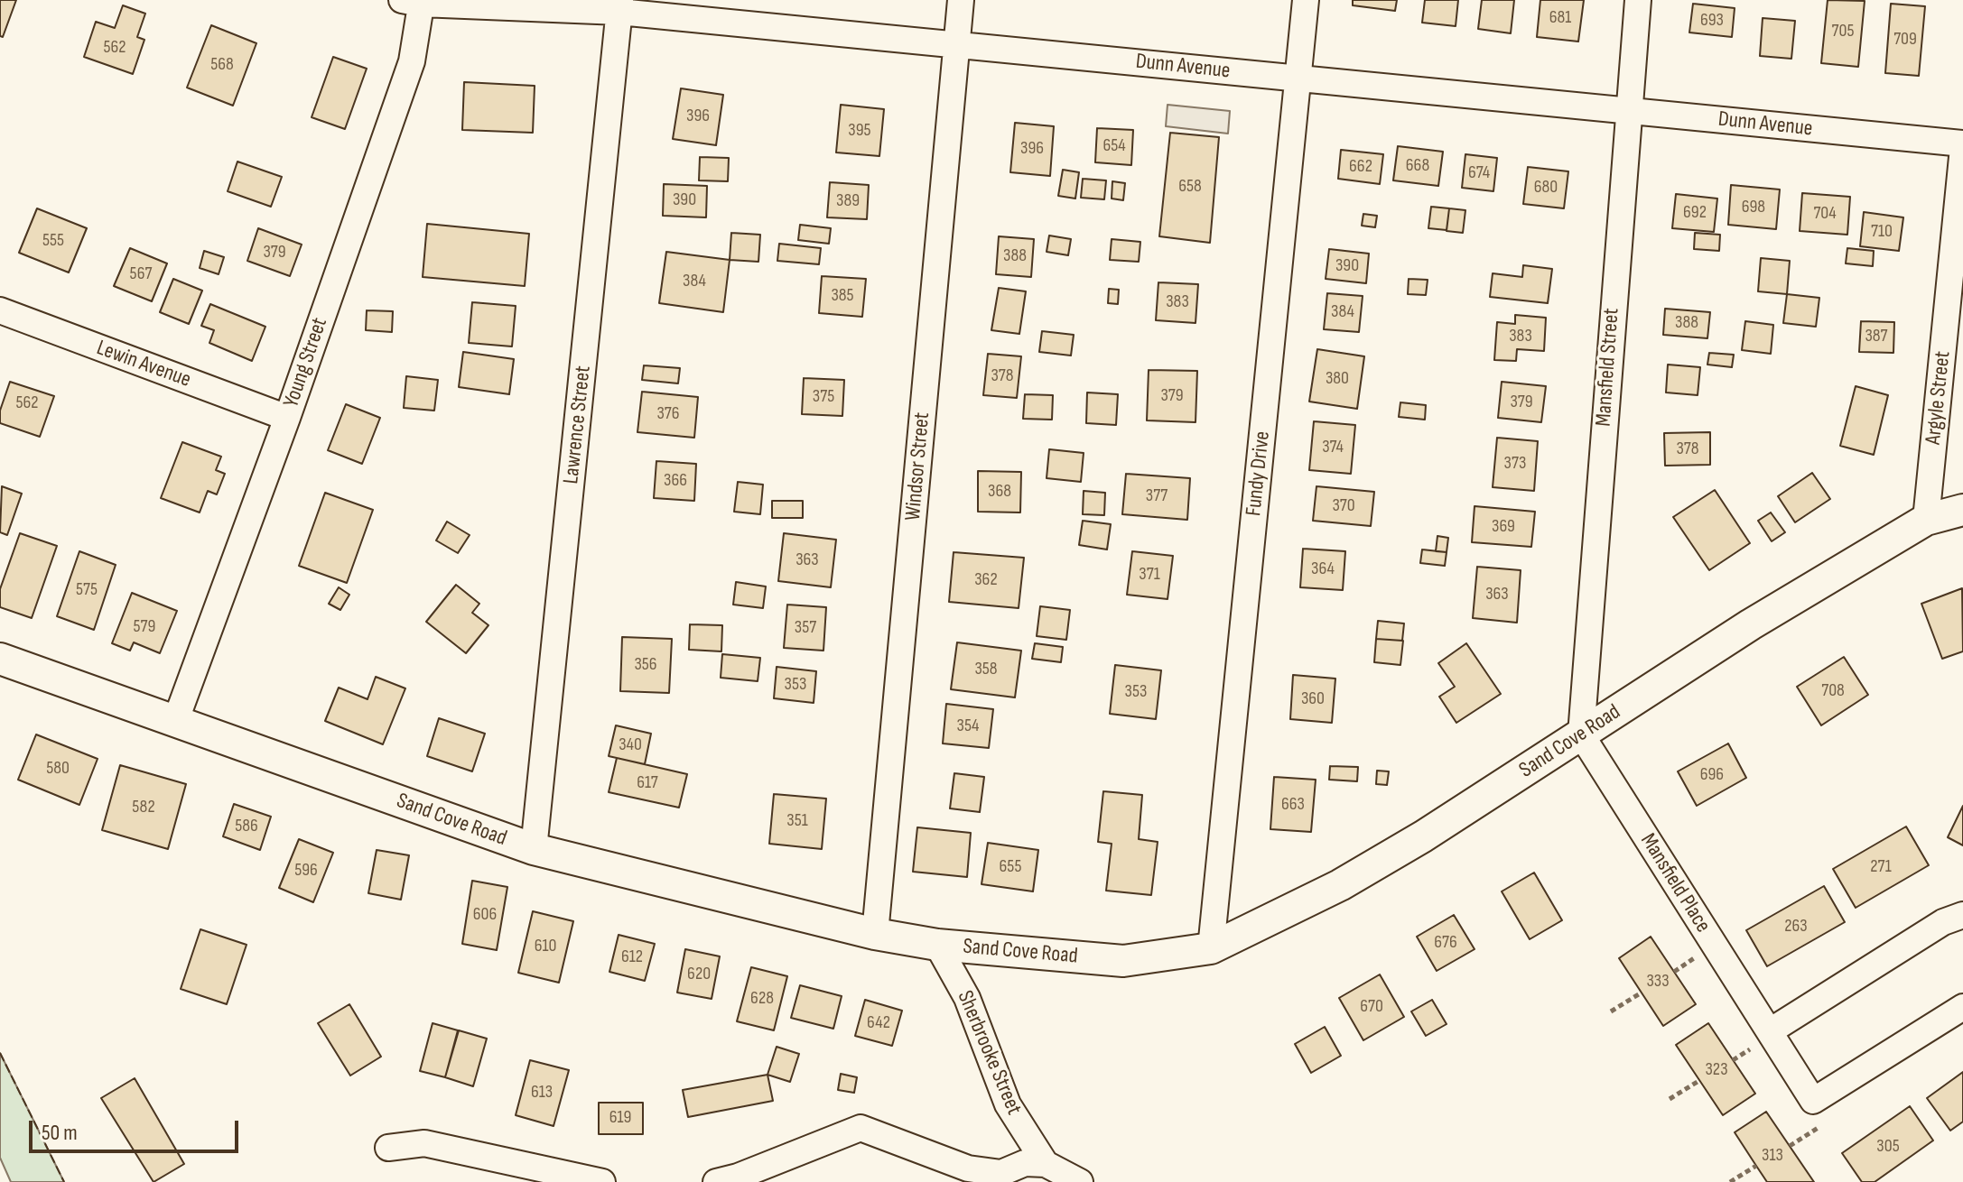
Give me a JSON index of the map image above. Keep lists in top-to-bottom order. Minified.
{"streets":{"street":["Dunn Avenue","Young Street","Lewin Avenue","Mansfield Street","Argyle Street","Lawrence Street","Windsor Street","Fundy Drive","Sand Cove Road","Mansfield Place","Sherbrooke Street"]},"crossings":[["Dunn Avenue","Young Street"],["Dunn Avenue","Mansfield Street"],["Dunn Avenue","Argyle Street"],["Dunn Avenue","Lawrence Street"],["Dunn Avenue","Windsor Street"],["Dunn Avenue","Fundy Drive"],["Young Street","Lewin Avenue"],["Young Street","Sand Cove Road"],["Mansfield Street","Sand Cove Road"],["Mansfield Street","Mansfield Place"],["Argyle Street","Sand Cove Road"],["Lawrence Street","Sand Cove Road"],["Windsor Street","Sand Cove Road"],["Fundy Drive","Sand Cove Road"],["Sand Cove Road","Mansfield Place"],["Sand Cove Road","Sherbrooke Street"]],"house_numbers":["681","693","705","709","562","568","396","395","654","396","668","662","674","658","680","390","389","698","692","704","710","555","379","388","390","567","384","385","383","384","388","383","387","378","380","379","375","379","562","376","374","378","373","366","368","377","370","369","363","364","371","362","575","363","579","357","356","358","353","708","353","360","354","340","580","696","617","663","582","351","586","655","271","596","606","263","676","610","612","620","333","628","670","642","323","613","619","305","313"],"scale_bar":"50 m"}
